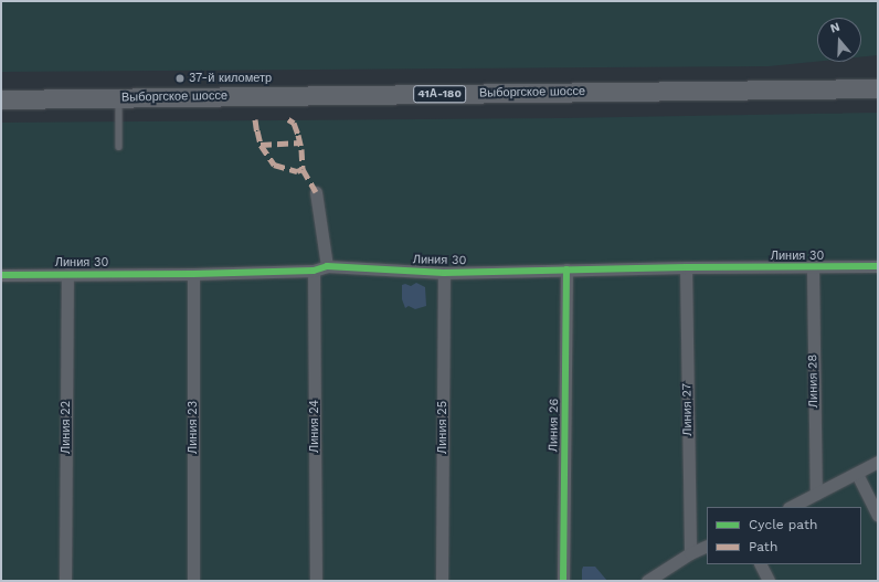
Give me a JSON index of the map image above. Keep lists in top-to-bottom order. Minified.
{"streets":{"main road":["Выборгское шоссе","41А-180"],"street":["Линия 30","Линия 28","Линия 27","Линия 26","Линия 24","Линия 22","Линия 23","Линия 25"]},"crossings":[["Линия 30","Линия 28"],["Линия 30","Линия 27"],["Линия 30","Линия 26"],["Линия 30","Линия 24"],["Линия 30","Линия 22"],["Линия 30","Линия 23"],["Линия 30","Линия 25"]],"places":["37-й километр"],"legend":["Cycle path","Path"],"north":"top"}
